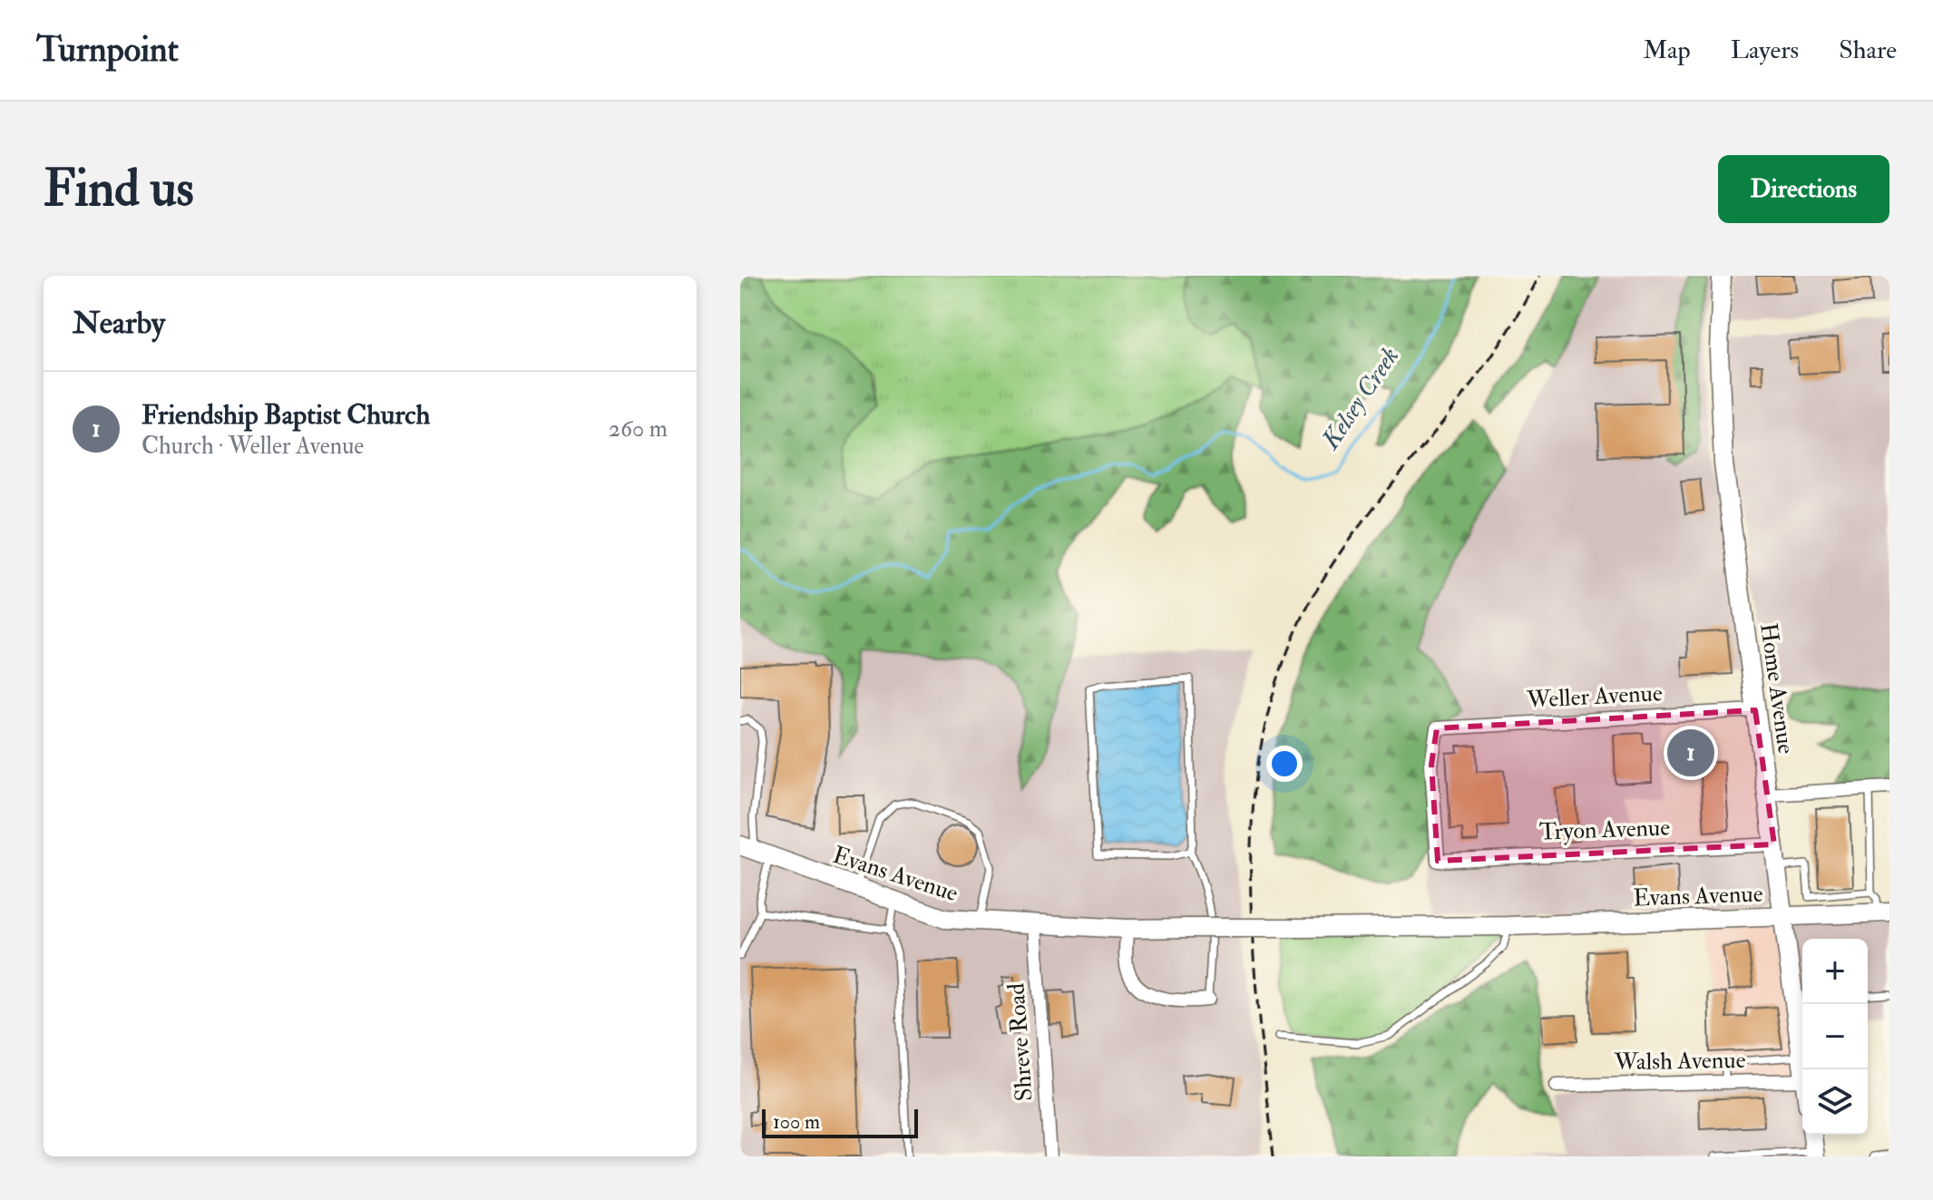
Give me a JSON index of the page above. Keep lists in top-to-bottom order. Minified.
{"streets":{"street":["Home Avenue","Weller Avenue","Tryon Avenue","Evans Avenue","Shreve Road","Walsh Avenue"]},"crossings":[["Home Avenue","Weller Avenue"],["Home Avenue","Tryon Avenue"],["Home Avenue","Evans Avenue"],["Weller Avenue","Tryon Avenue"],["Evans Avenue","Shreve Road"]],"water":["Kelsey Creek"],"scale_bar":"100 m","page":{"header":"Turnpoint","nav":["Map","Layers","Share"],"buttons":"Directions","title":"Find us","heading":"Nearby","list":[{"mark":"1","name":"Friendship Baptist Church","note":"Church · Weller Avenue","value":"260 m"}],"pins":"1","map_buttons":["+","−"],"scale":"100 m"}}
